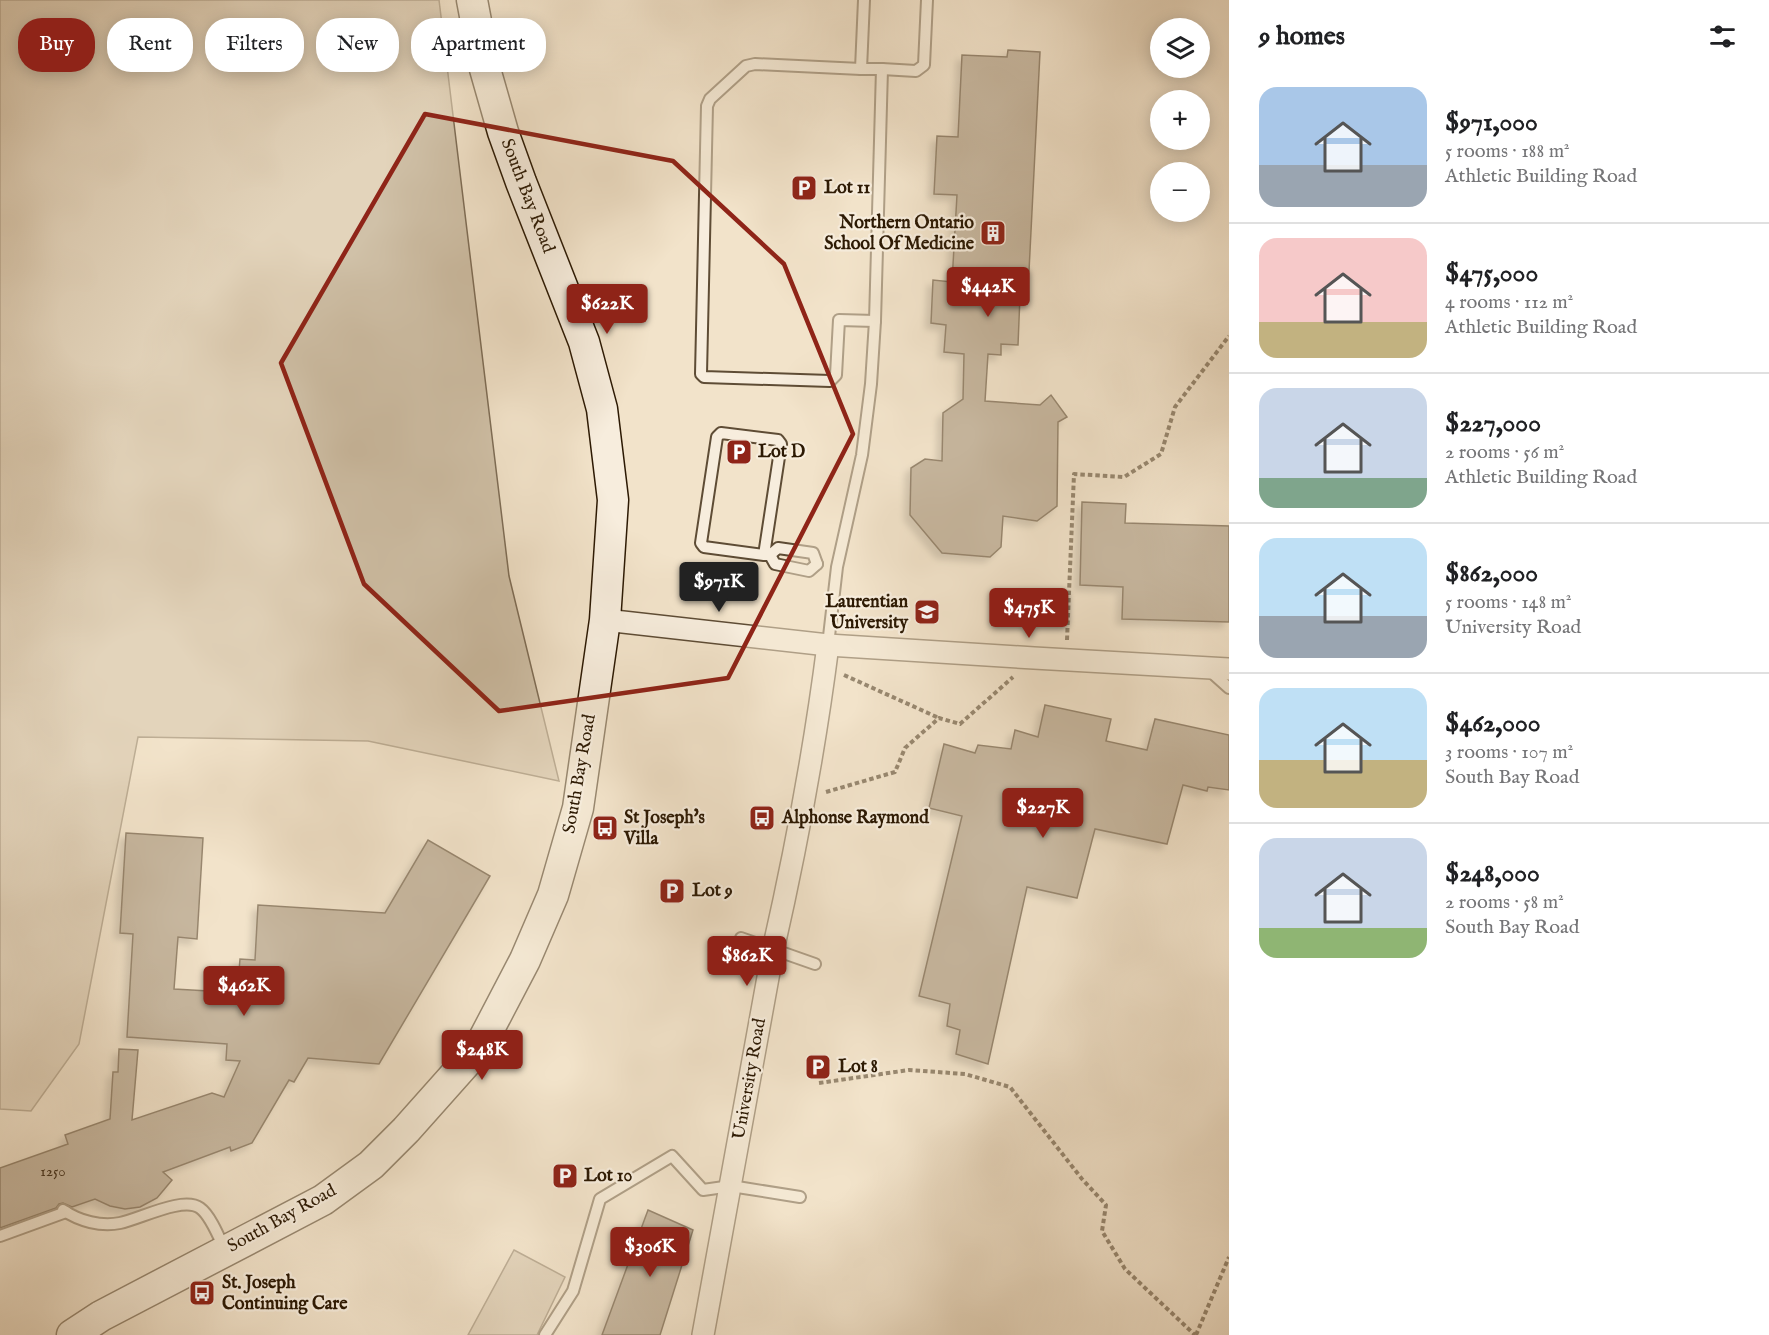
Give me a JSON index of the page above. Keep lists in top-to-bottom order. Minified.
{"streets":{"street":["South Bay Road","University Road"]},"places":{"parking":["Lot 11","Lot D","Lot 9","Lot 8","Lot 10"],"building":["Northern Ontario School Of Medicine"],"school or university":["Laurentian University"],"bus stop":["Alphonse Raymond","St Joseph's Villa","St. Joseph Continuing Care"]},"house_numbers":["1250"],"page":{"heading":"9 homes","map_buttons":["+","−"],"chip":["Buy","Rent","Filters","New","Apartment"],"list":[{"name":"$971,000","note":"5 rooms · 188 m² · Athletic Building Road"},{"name":"$475,000","note":"4 rooms · 112 m² · Athletic Building Road"},{"name":"$227,000","note":"2 rooms · 56 m² · Athletic Building Road"},{"name":"$862,000","note":"5 rooms · 148 m² · University Road"},{"name":"$462,000","note":"3 rooms · 107 m² · South Bay Road"},{"name":"$248,000","note":"2 rooms · 58 m² · South Bay Road"}],"price":["$442K","$622K","$971K","$475K","$227K","$862K","$462K","$248K","$306K"]}}
